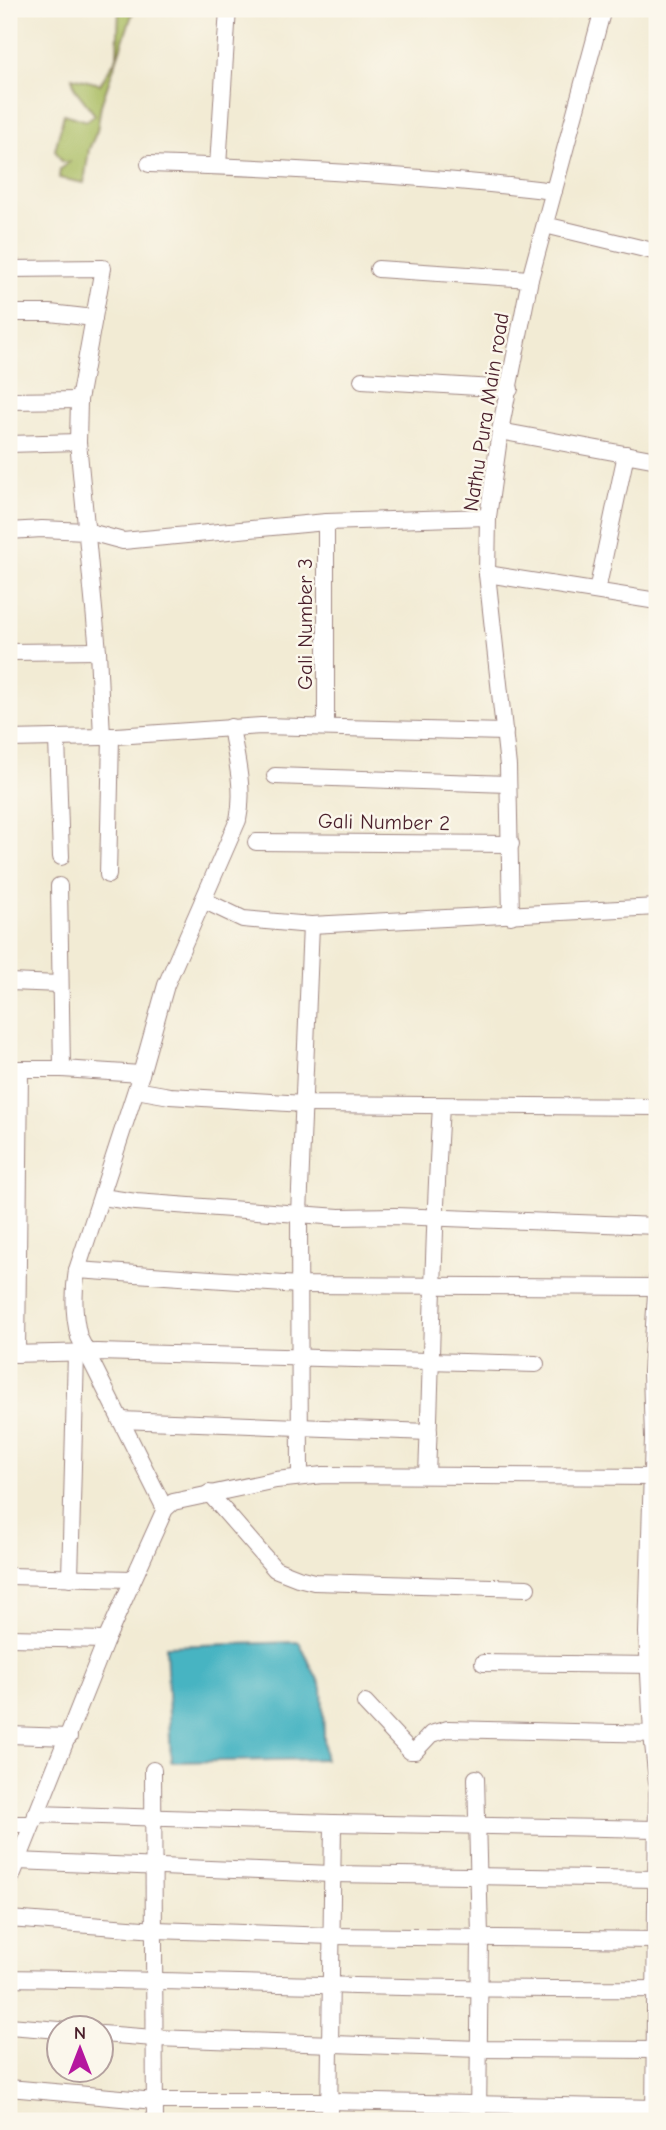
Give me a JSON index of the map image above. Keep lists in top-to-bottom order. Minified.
{"streets":{"street":["Nathu Pura Main road","Gali Number 3","Gali Number 2"]},"crossings":[["Nathu Pura Main road","Gali Number 2"]],"north":"top"}
